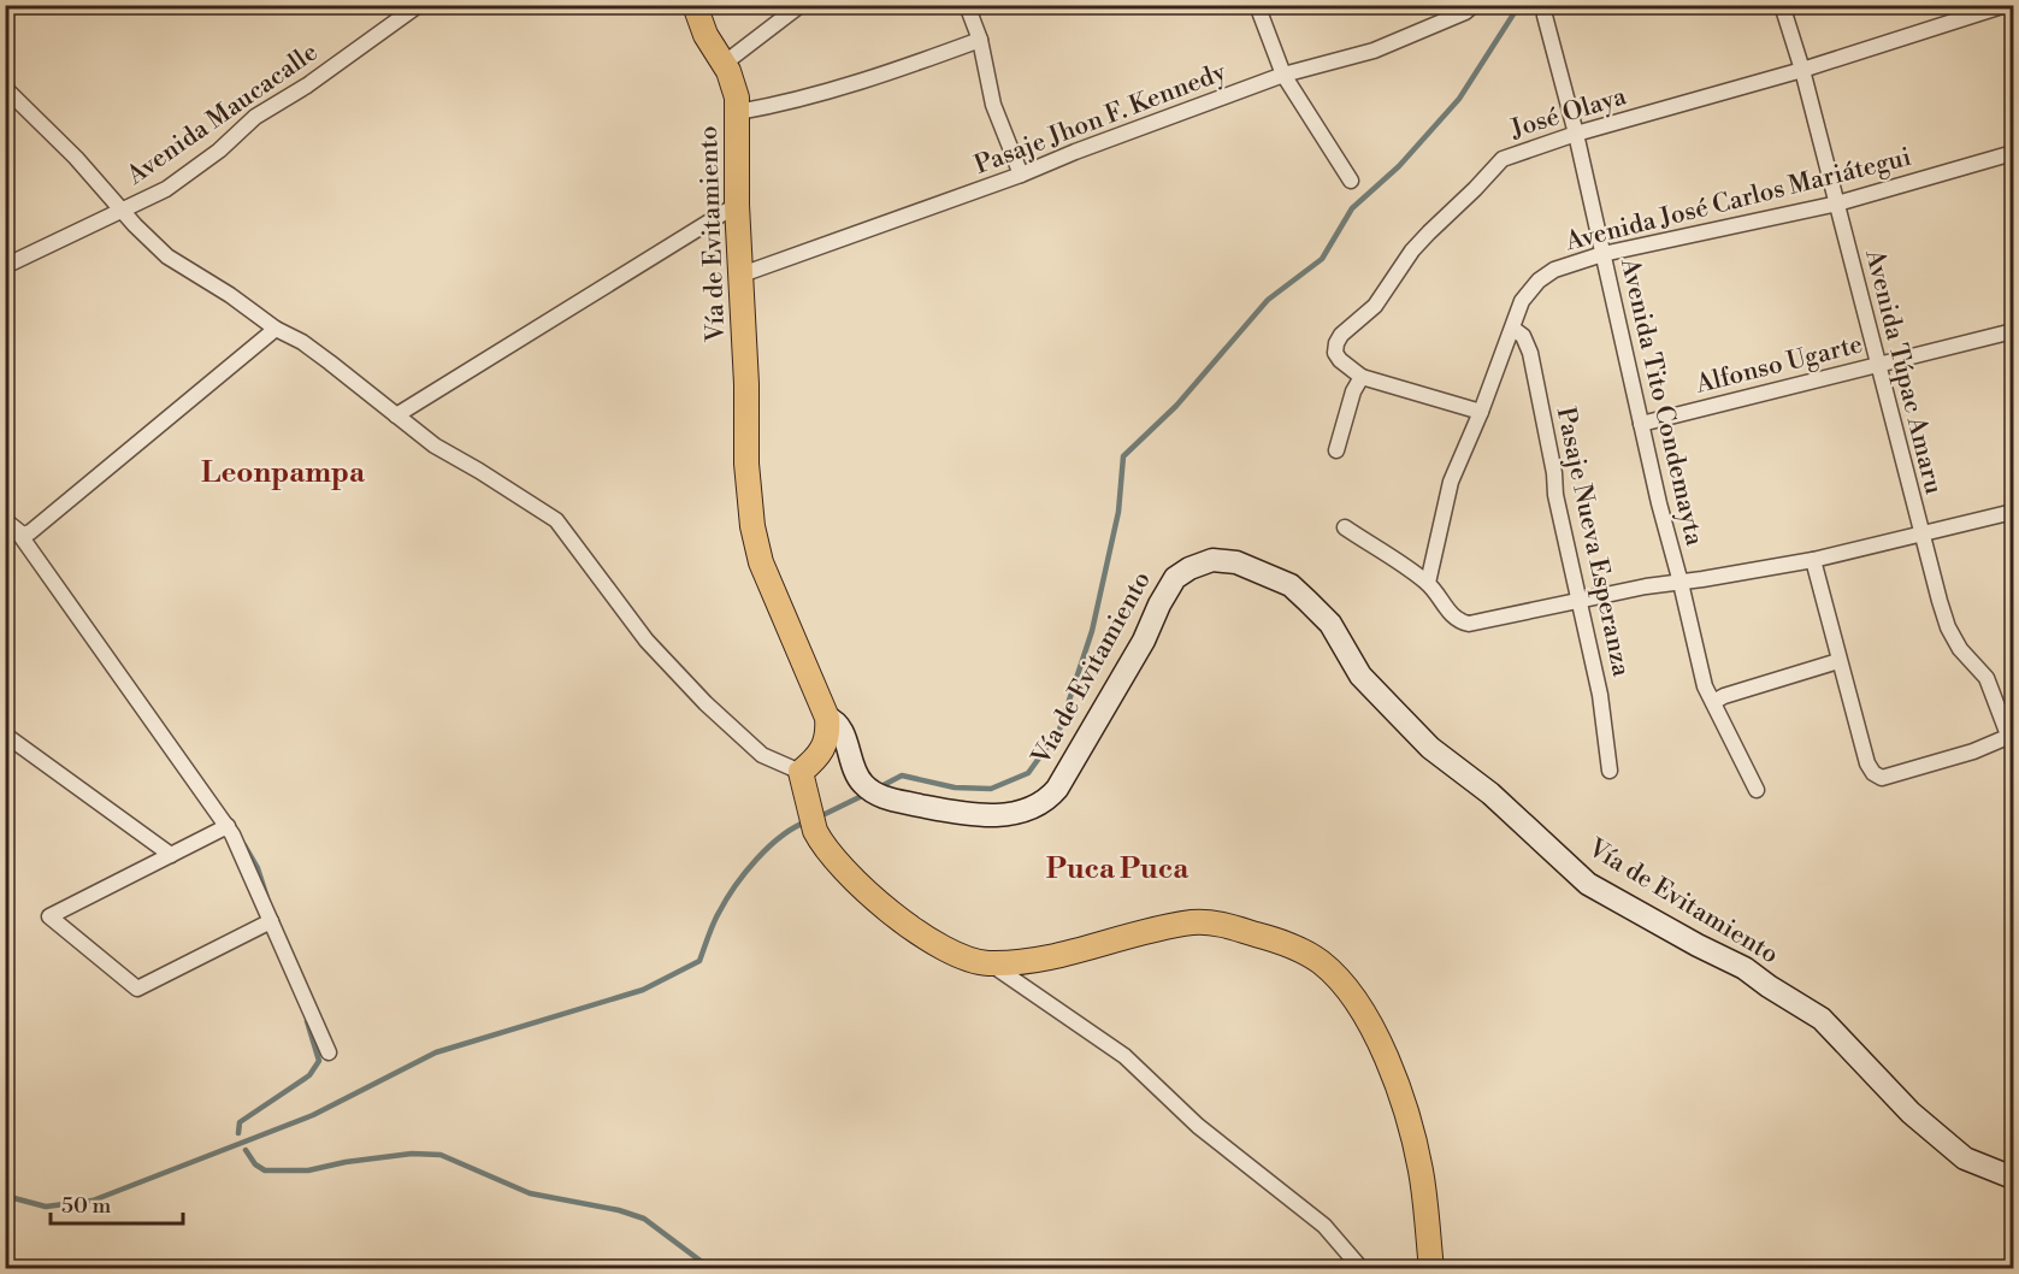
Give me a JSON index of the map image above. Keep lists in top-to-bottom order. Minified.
{"streets":{"main road":["Vía de Evitamiento"],"street":["José Olaya","Avenida Maucacalle","Pasaje Jhon F. Kennedy","Avenida José Carlos Mariátegui","Alfonso Ugarte","Avenida Túpac Amaru","Avenida Tito Condemayta","Pasaje Nueva Esperanza"]},"crossings":[["José Olaya","Avenida Túpac Amaru"],["José Olaya","Avenida Tito Condemayta"],["Pasaje Jhon F. Kennedy","Vía de Evitamiento"],["Avenida José Carlos Mariátegui","Avenida Túpac Amaru"],["Avenida José Carlos Mariátegui","Avenida Tito Condemayta"],["Avenida José Carlos Mariátegui","Pasaje Nueva Esperanza"],["Alfonso Ugarte","Avenida Túpac Amaru"],["Alfonso Ugarte","Avenida Tito Condemayta"]],"districts":["Leonpampa","Puca Puca"],"scale_bar":"50 m"}
